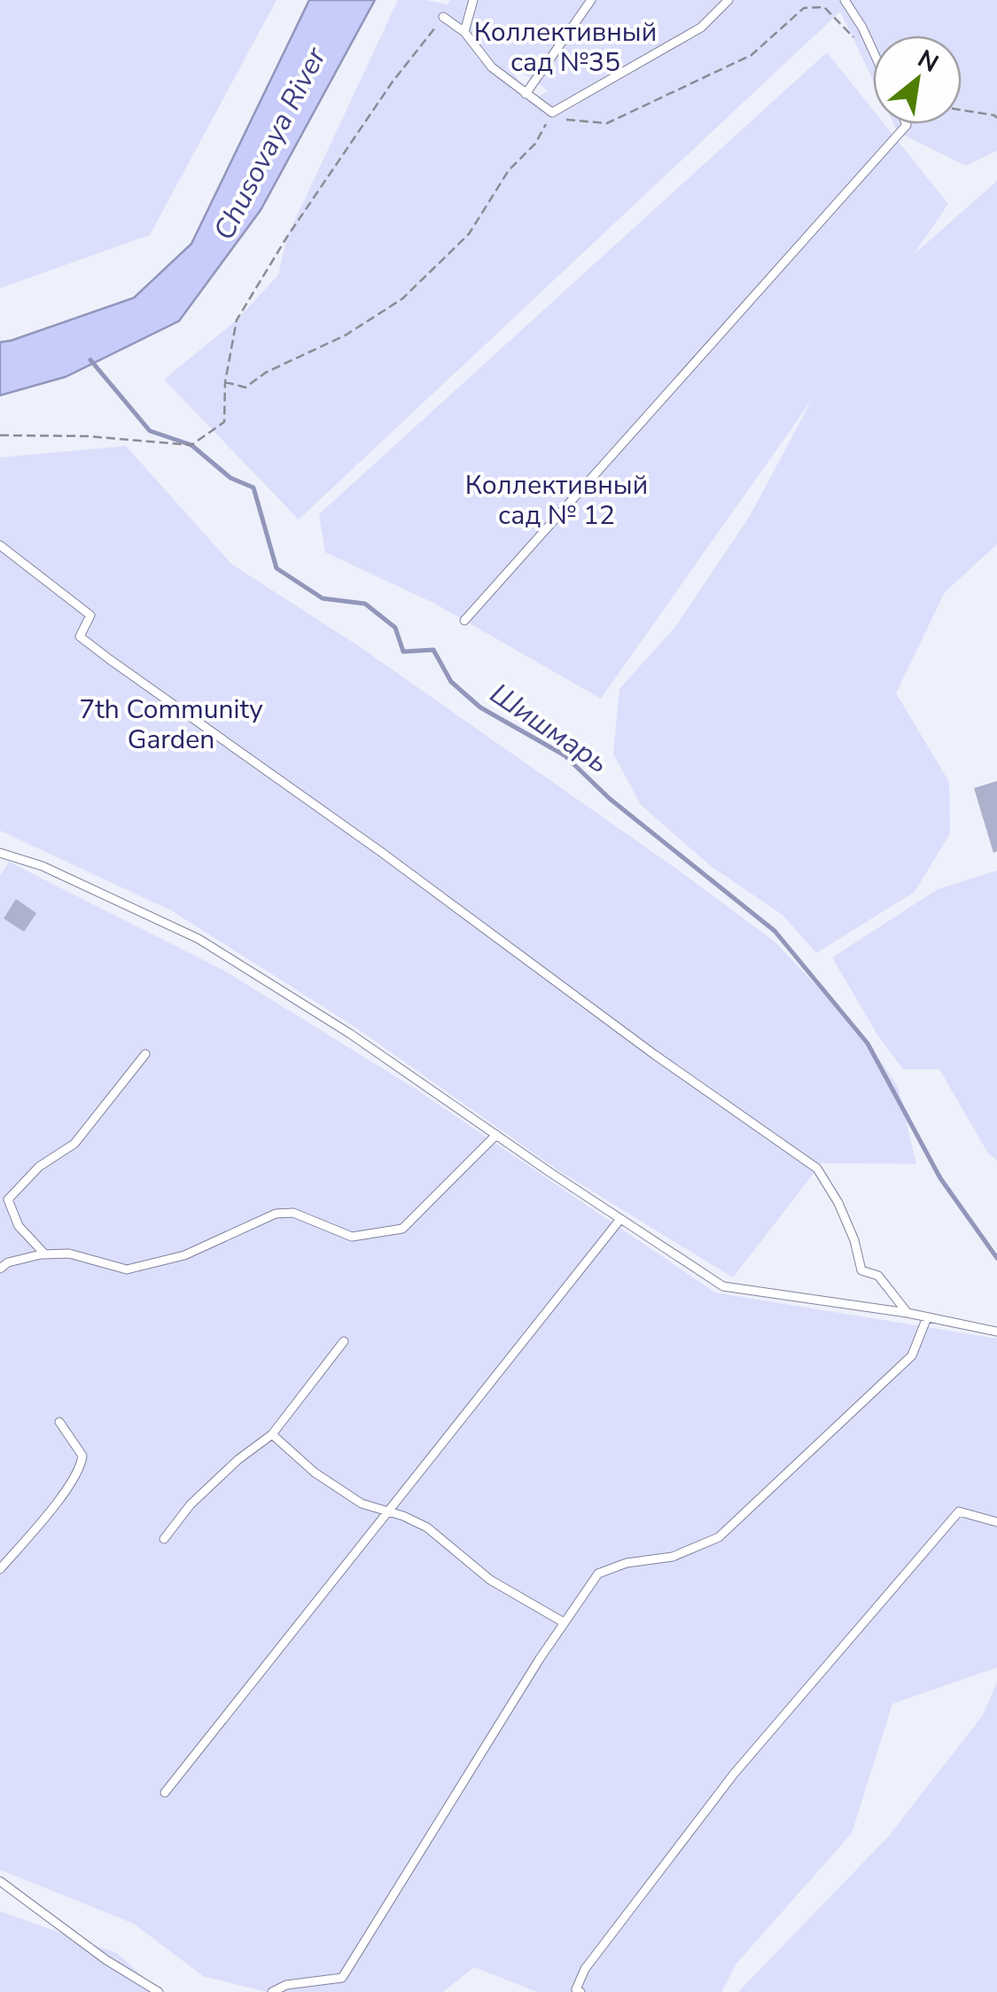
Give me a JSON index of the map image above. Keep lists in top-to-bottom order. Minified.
{"water":["Chusovaya River","Шишмарь"],"parks":["Коллективный сад №35","Коллективный сад № 12","7th Community Garden"],"north":"top right"}
